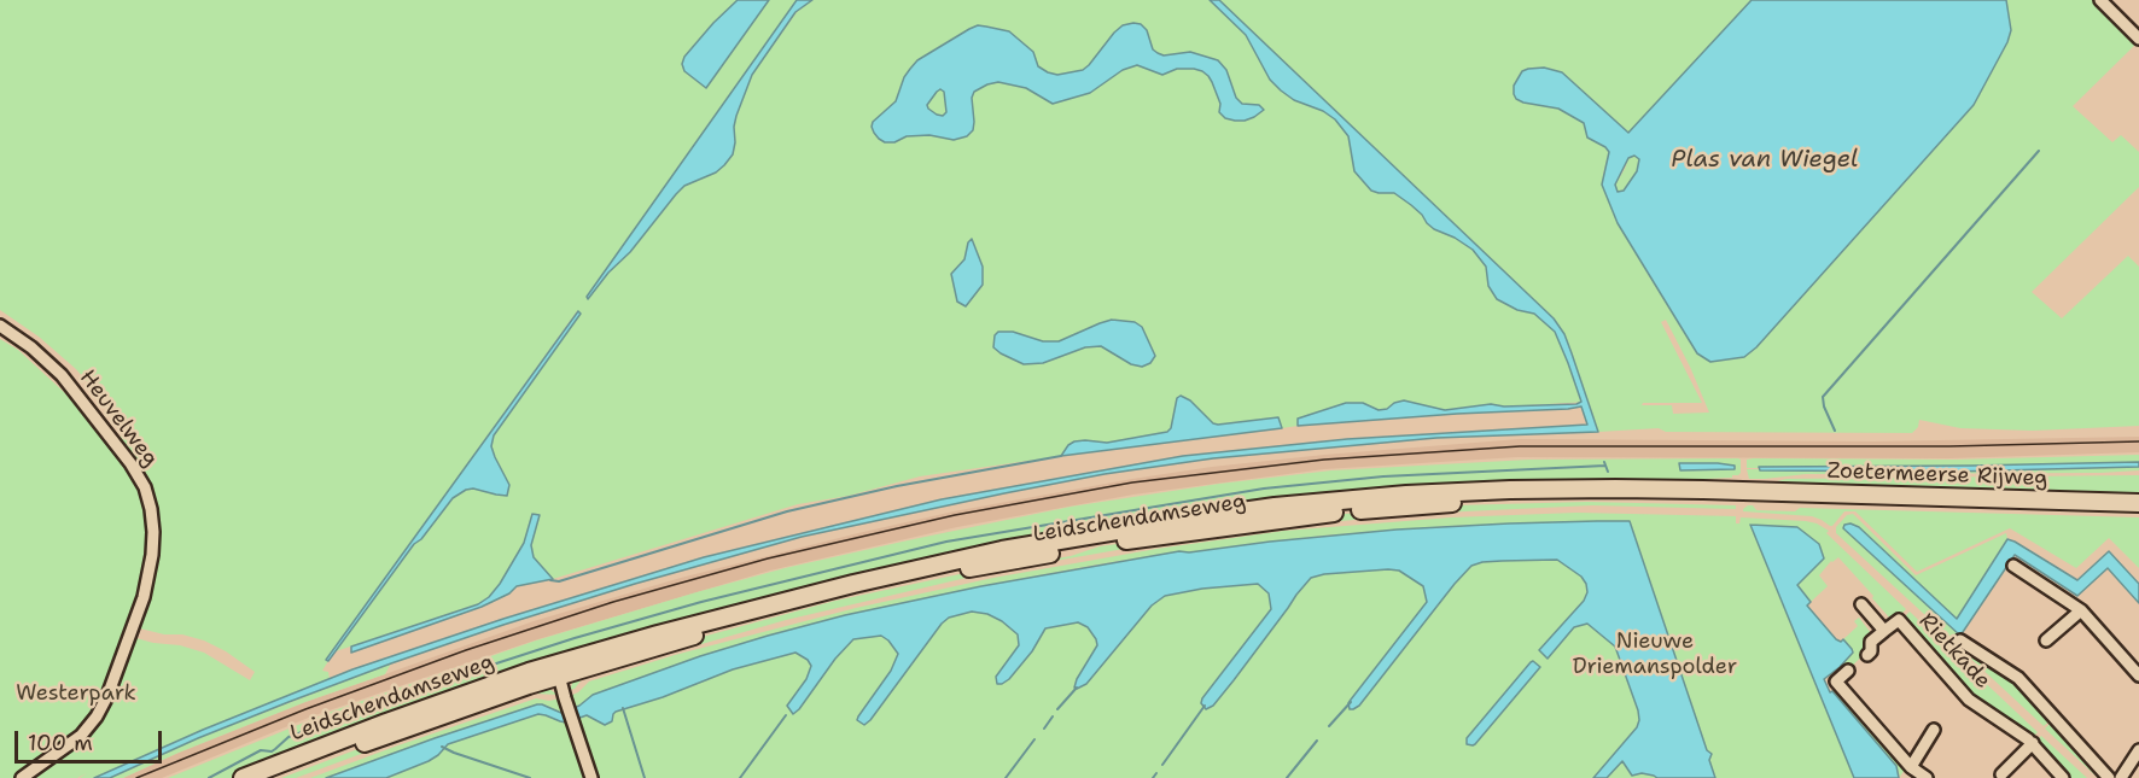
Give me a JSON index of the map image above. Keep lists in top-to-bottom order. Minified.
{"streets":{"main road":["Zoetermeerse Rijweg","Leidschendamseweg"],"street":["Heuvelweg","Rietkade"]},"crossings":[["Zoetermeerse Rijweg","Leidschendamseweg"]],"water":["Plas van Wiegel"],"parks":["Nieuwe Driemanspolder","Westerpark"],"scale_bar":"100 m"}
